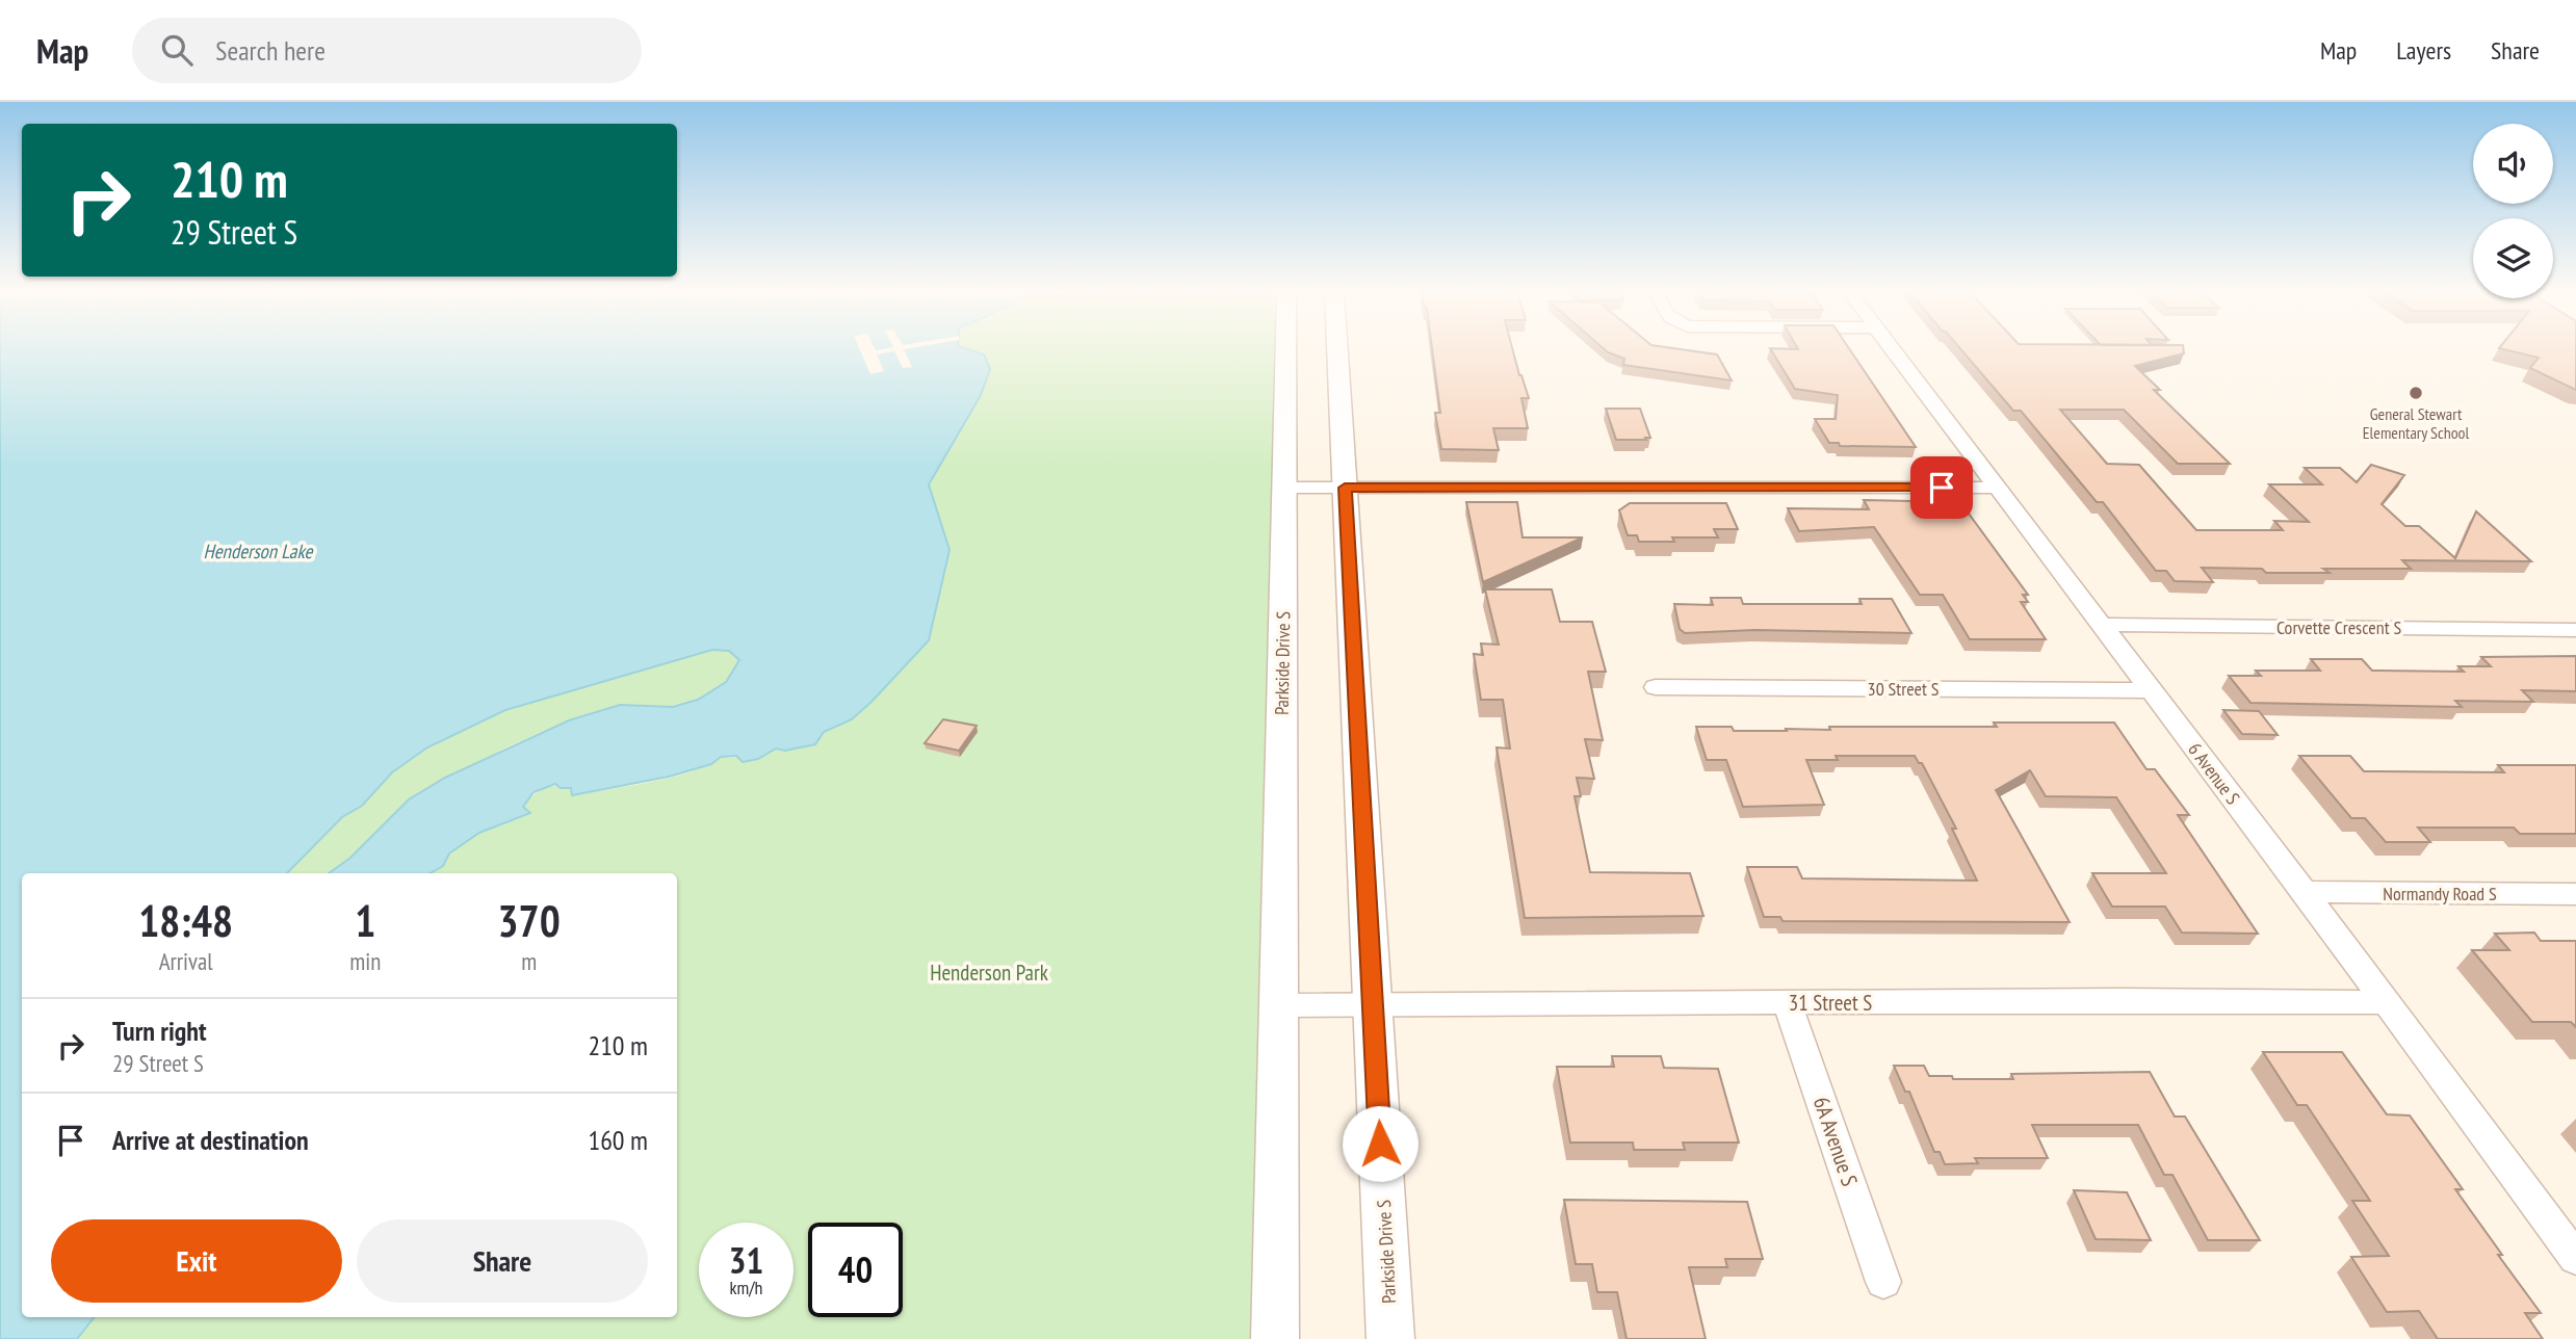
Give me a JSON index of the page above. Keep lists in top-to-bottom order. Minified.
{"streets":{"street":["Corvette Crescent S","Parkside Drive S","30 Street S","6 Avenue S","Normandy Road S","31 Street S","6A Avenue S"]},"crossings":[["Corvette Crescent S","6 Avenue S"],["Parkside Drive S","31 Street S"],["30 Street S","6 Avenue S"],["6 Avenue S","Normandy Road S"],["6 Avenue S","31 Street S"],["31 Street S","6A Avenue S"]],"water":["Henderson Lake"],"parks":["Henderson Park"],"places":["General Stewart Elementary School"],"page":{"header":"Map","search":"Search here","nav":["Map","Layers","Share"],"turn":["210 m","29 Street S"],"eta":["18:48","Arrival","1","min","370","m"],"list":[{"name":"Turn right","note":"29 Street S","value":"210 m"},{"name":"Arrive at destination","value":"160 m"}],"buttons":["Exit","Share"],"speed":"31 km/h","limit":"40"}}
